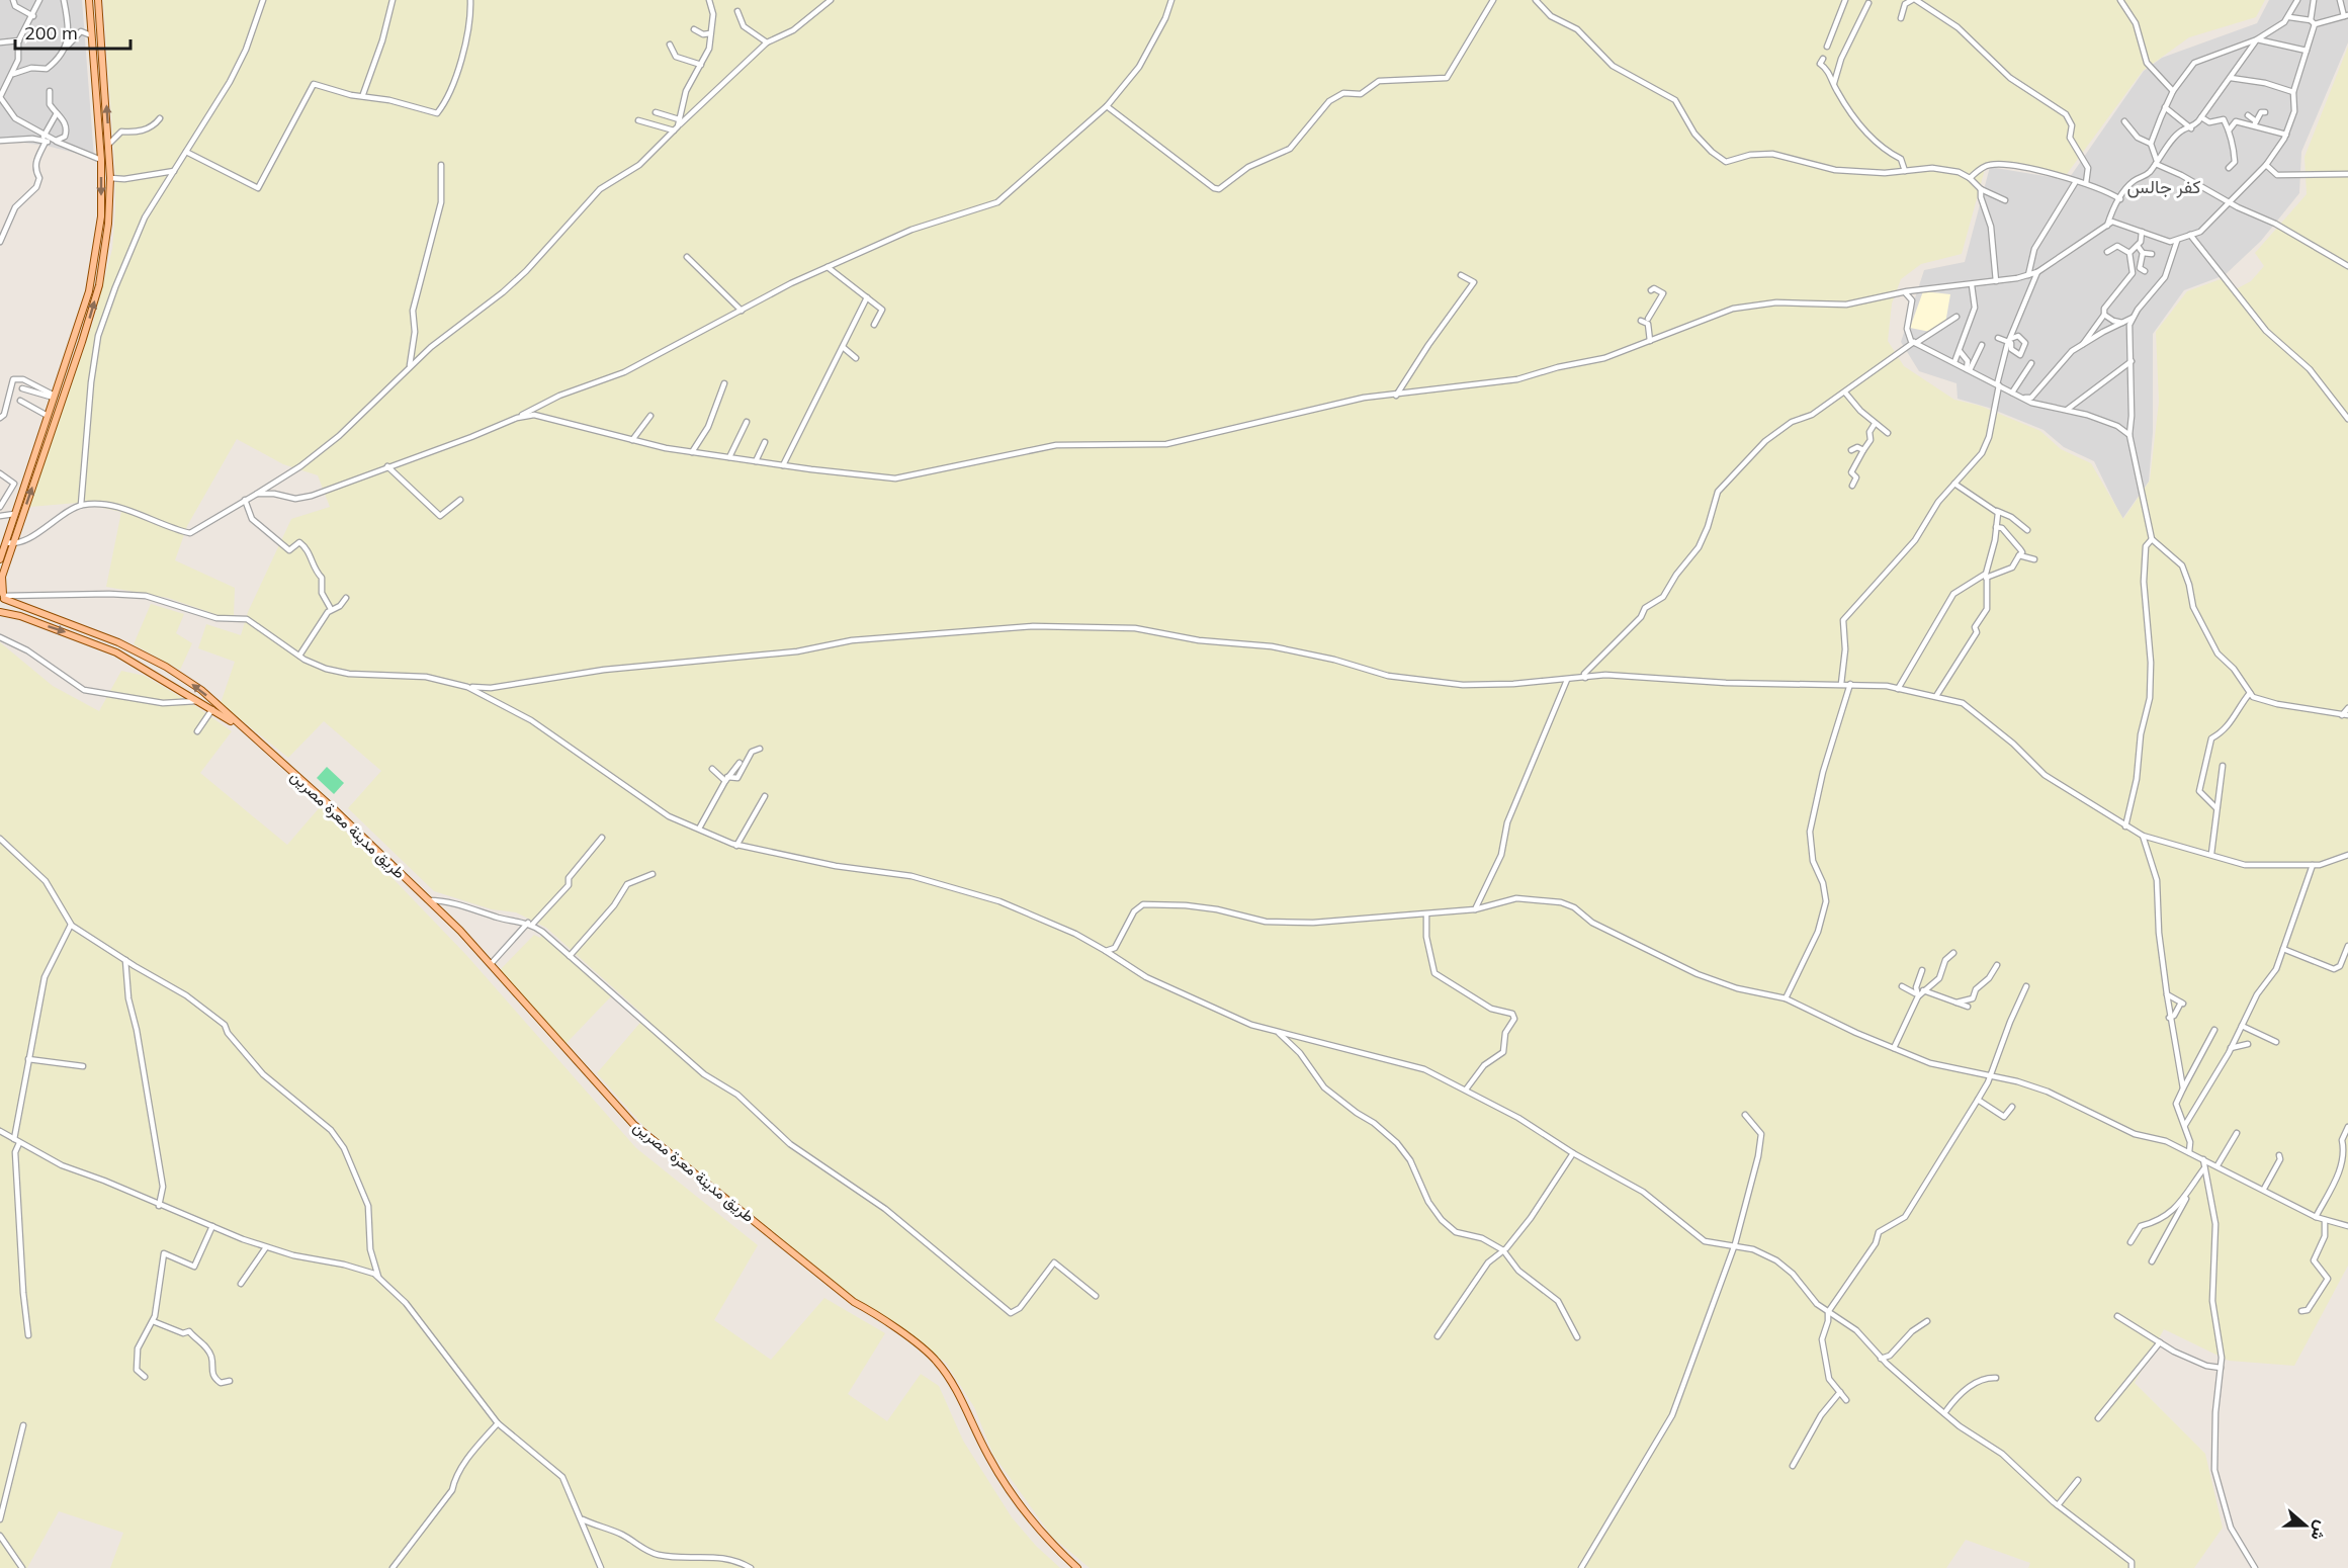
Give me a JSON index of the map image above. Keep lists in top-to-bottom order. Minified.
{"streets":{"main road":["طريق مدينة معرة مصرين"]},"districts":["كفر جالس"],"scale_bar":"200 m","north":"right"}
